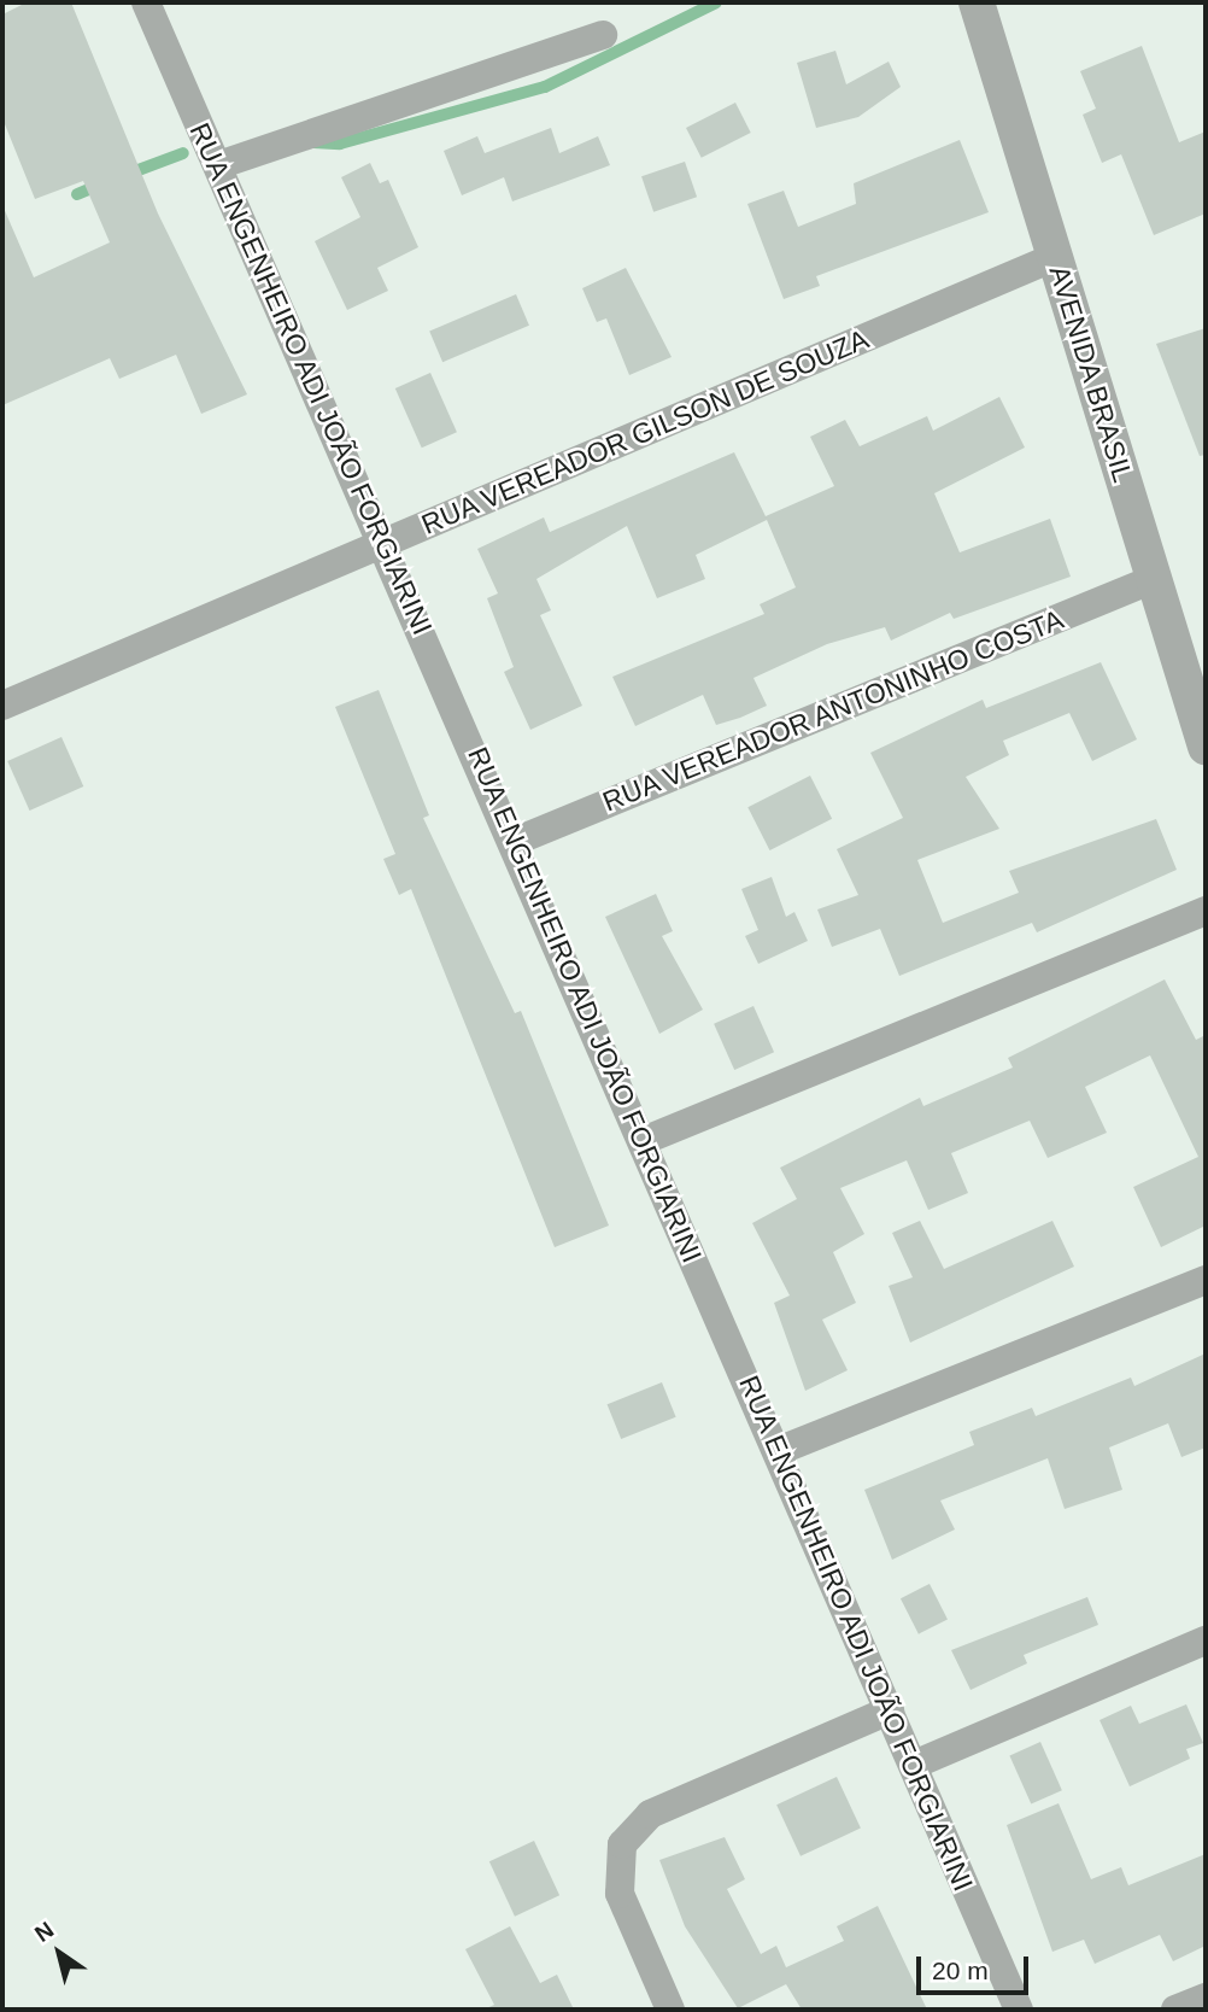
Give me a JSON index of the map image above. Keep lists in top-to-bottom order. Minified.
{"streets":{"street":["AVENIDA BRASIL","RUA ENGENHEIRO ADI JOÃO FORGIARINI","RUA VEREADOR GILSON DE SOUZA","RUA VEREADOR ANTONINHO COSTA"]},"crossings":[["AVENIDA BRASIL","RUA VEREADOR GILSON DE SOUZA"],["AVENIDA BRASIL","RUA VEREADOR ANTONINHO COSTA"],["RUA ENGENHEIRO ADI JOÃO FORGIARINI","RUA VEREADOR GILSON DE SOUZA"],["RUA ENGENHEIRO ADI JOÃO FORGIARINI","RUA VEREADOR ANTONINHO COSTA"]],"scale_bar":"20 m","north":"top left"}
